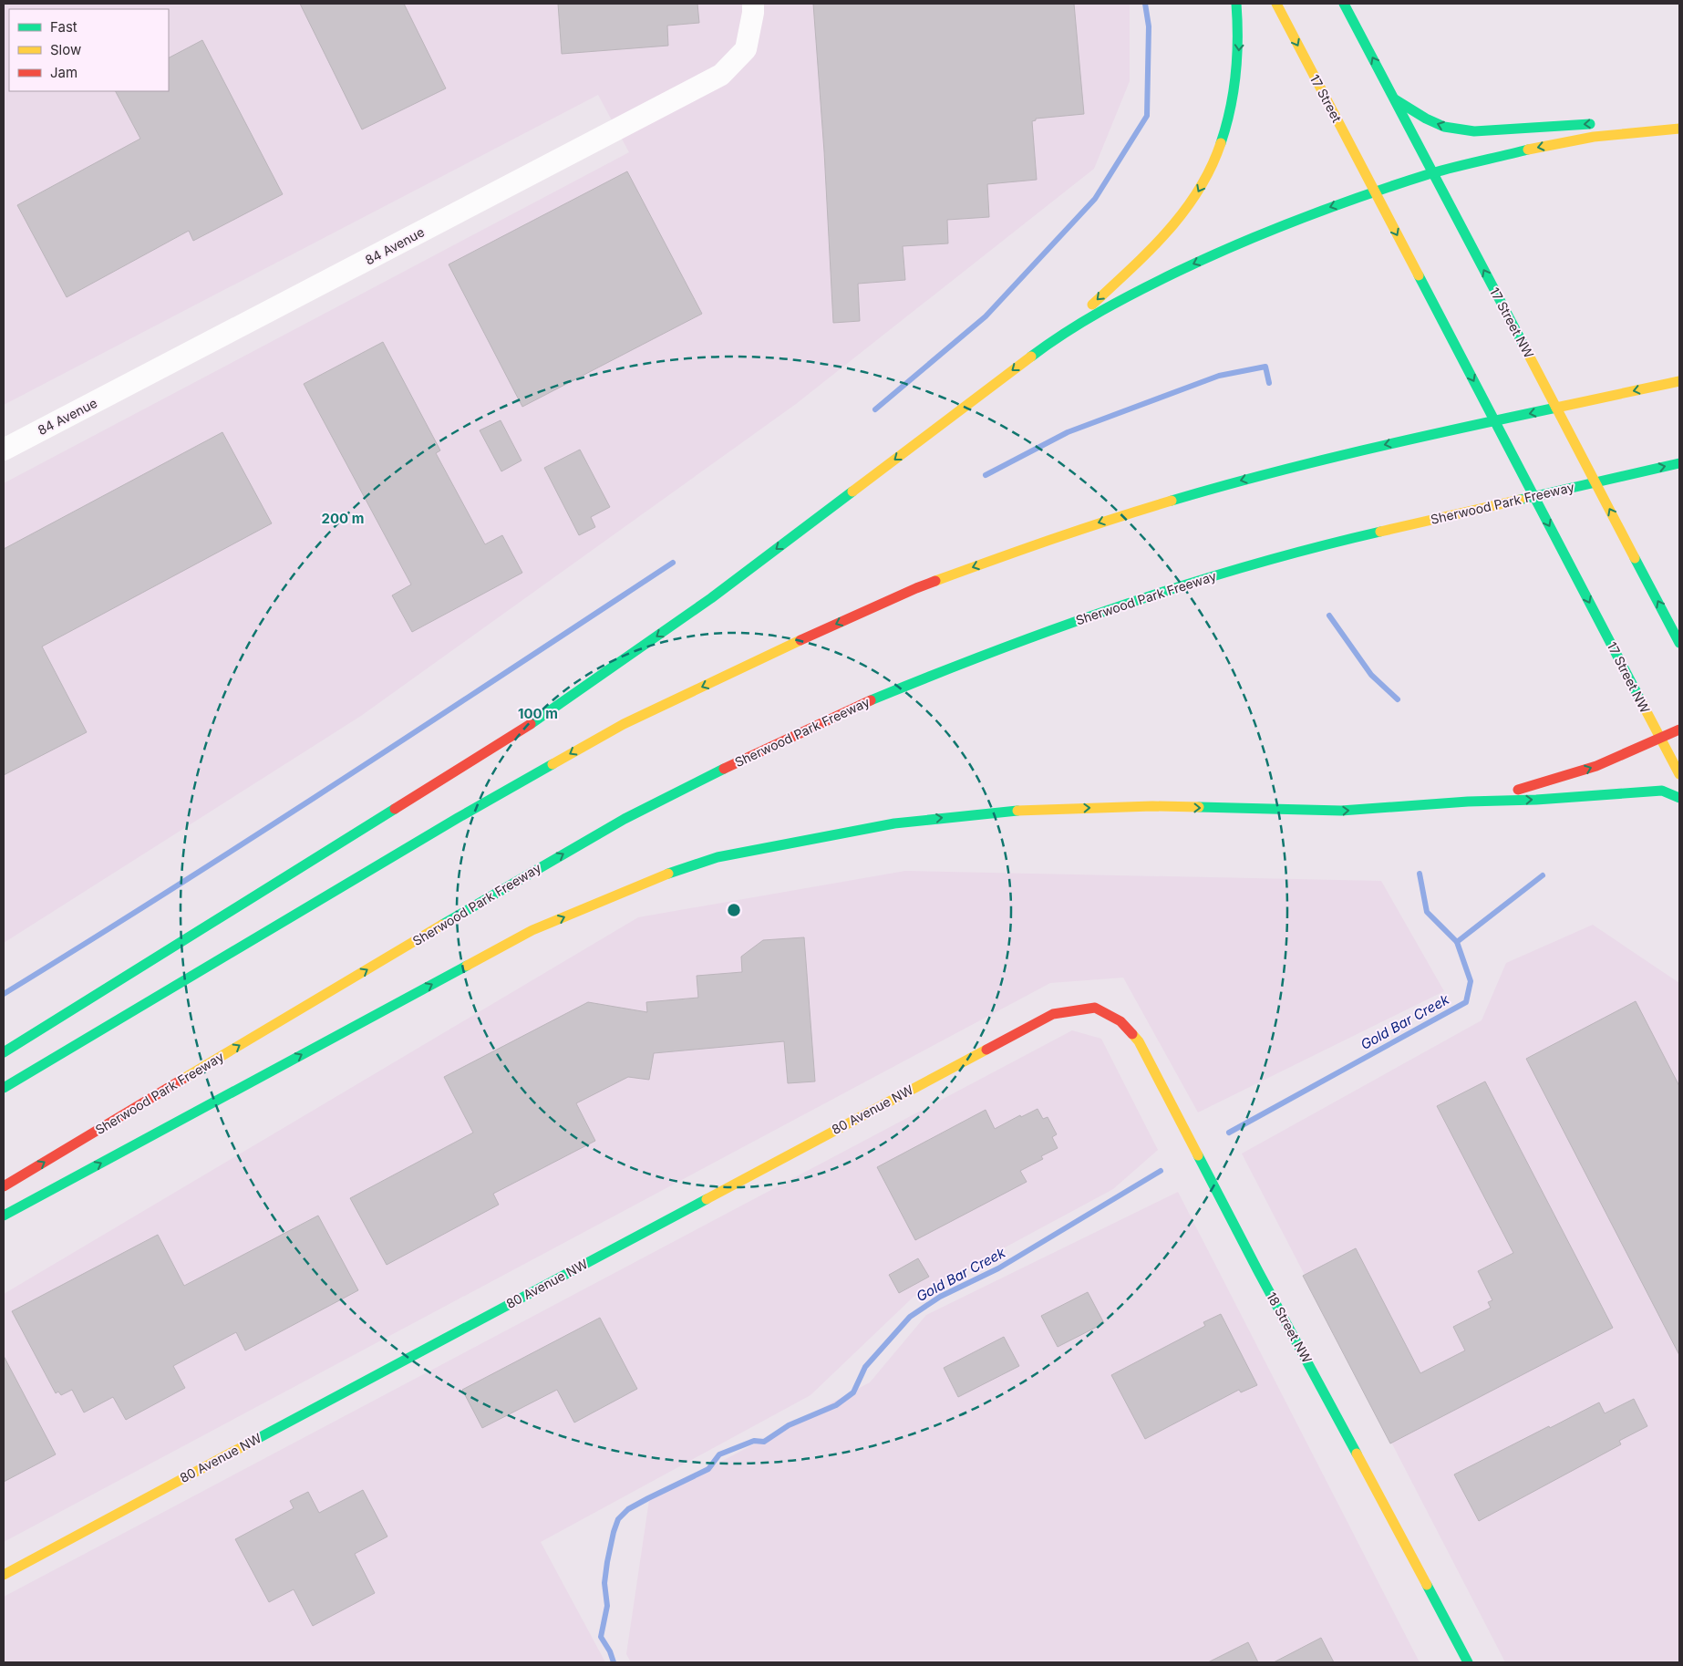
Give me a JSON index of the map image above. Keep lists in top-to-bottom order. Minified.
{"streets":{"main road":["17 Street","17 Street NW","Sherwood Park Freeway","80 Avenue NW","18 Street NW"],"street":["84 Avenue"]},"crossings":[["17 Street","17 Street NW"],["80 Avenue NW","18 Street NW"]],"one_way":["17 Street"],"water":["Gold Bar Creek"],"legend":["Fast","Slow","Jam"],"rings":["200 m","100 m"]}
